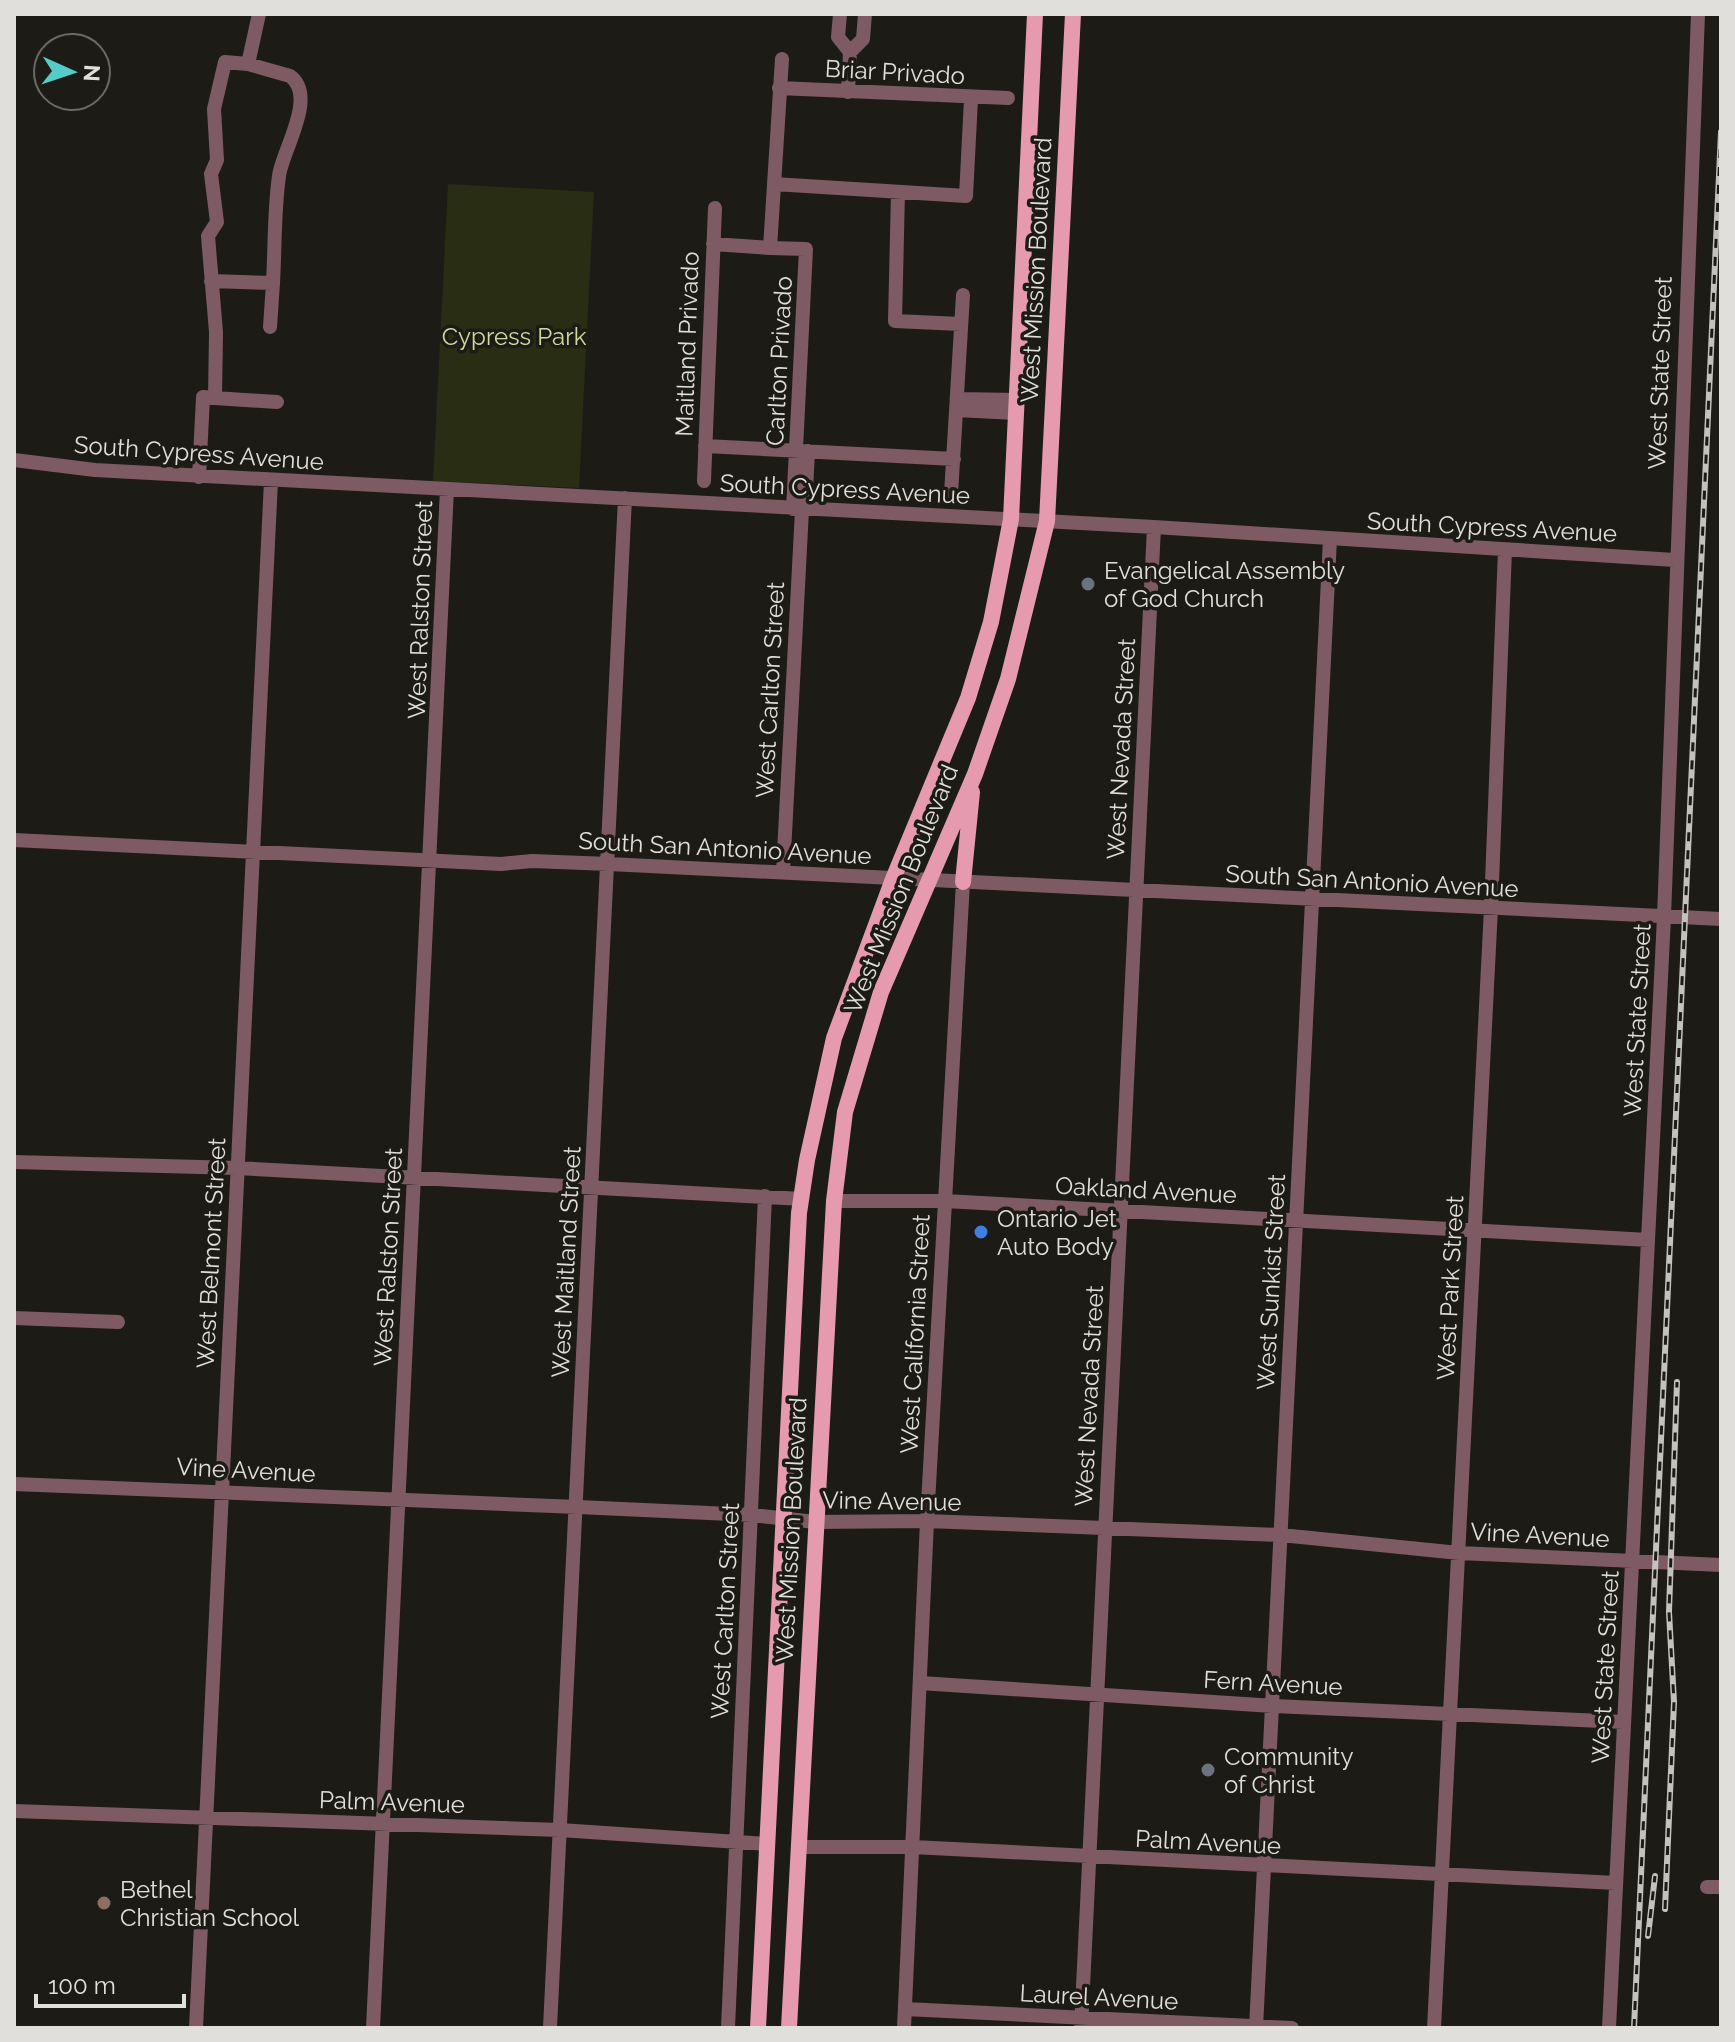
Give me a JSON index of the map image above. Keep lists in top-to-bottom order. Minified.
{"streets":{"main road":["West Mission Boulevard"],"street":["Briar Privado","Maitland Privado","Carlton Privado","West State Street","South Cypress Avenue","West Ralston Street","West Carlton Street","West Nevada Street","South San Antonio Avenue","Oakland Avenue","West Belmont Street","West Maitland Street","West Sunkist Street","West Park Street","West California Street","Vine Avenue","Fern Avenue","Palm Avenue","Laurel Avenue"]},"crossings":[["Briar Privado","Carlton Privado"],["West Mission Boulevard","South Cypress Avenue"],["West Mission Boulevard","South San Antonio Avenue"],["West Mission Boulevard","Oakland Avenue"],["West Mission Boulevard","Vine Avenue"],["West Mission Boulevard","Palm Avenue"],["Carlton Privado","South Cypress Avenue"],["Carlton Privado","West Carlton Street"],["West State Street","South Cypress Avenue"],["West State Street","South San Antonio Avenue"],["West State Street","Oakland Avenue"],["West State Street","Vine Avenue"],["West State Street","Fern Avenue"],["West State Street","Palm Avenue"],["South Cypress Avenue","West Ralston Street"],["South Cypress Avenue","West Carlton Street"],["South Cypress Avenue","West Nevada Street"],["South Cypress Avenue","West Belmont Street"],["South Cypress Avenue","West Maitland Street"],["South Cypress Avenue","West Sunkist Street"],["South Cypress Avenue","West Park Street"],["West Ralston Street","South San Antonio Avenue"],["West Ralston Street","Vine Avenue"],["West Ralston Street","Palm Avenue"],["West Carlton Street","South San Antonio Avenue"],["West Carlton Street","Vine Avenue"],["West Carlton Street","Palm Avenue"],["West Nevada Street","South San Antonio Avenue"],["West Nevada Street","Oakland Avenue"],["West Nevada Street","Vine Avenue"],["West Nevada Street","Fern Avenue"],["West Nevada Street","Palm Avenue"],["West Nevada Street","Laurel Avenue"],["South San Antonio Avenue","West Belmont Street"],["South San Antonio Avenue","West Maitland Street"],["South San Antonio Avenue","West Sunkist Street"],["South San Antonio Avenue","West Park Street"],["South San Antonio Avenue","West California Street"],["Oakland Avenue","West Sunkist Street"],["Oakland Avenue","West Park Street"],["Oakland Avenue","West California Street"],["West Belmont Street","Vine Avenue"],["West Belmont Street","Palm Avenue"],["West Maitland Street","Vine Avenue"],["West Maitland Street","Palm Avenue"],["West Sunkist Street","Vine Avenue"],["West Sunkist Street","Fern Avenue"],["West Sunkist Street","Palm Avenue"],["West Sunkist Street","Laurel Avenue"],["West Park Street","Vine Avenue"],["West Park Street","Fern Avenue"],["West Park Street","Palm Avenue"],["West California Street","Vine Avenue"],["West California Street","Fern Avenue"],["West California Street","Palm Avenue"],["West California Street","Laurel Avenue"]],"parks":["Cypress Park"],"places":["Evangelical Assembly of God Church","Ontario Jet Auto Body","Community of Christ","Bethel Christian School"],"scale_bar":"100 m","north":"right"}
